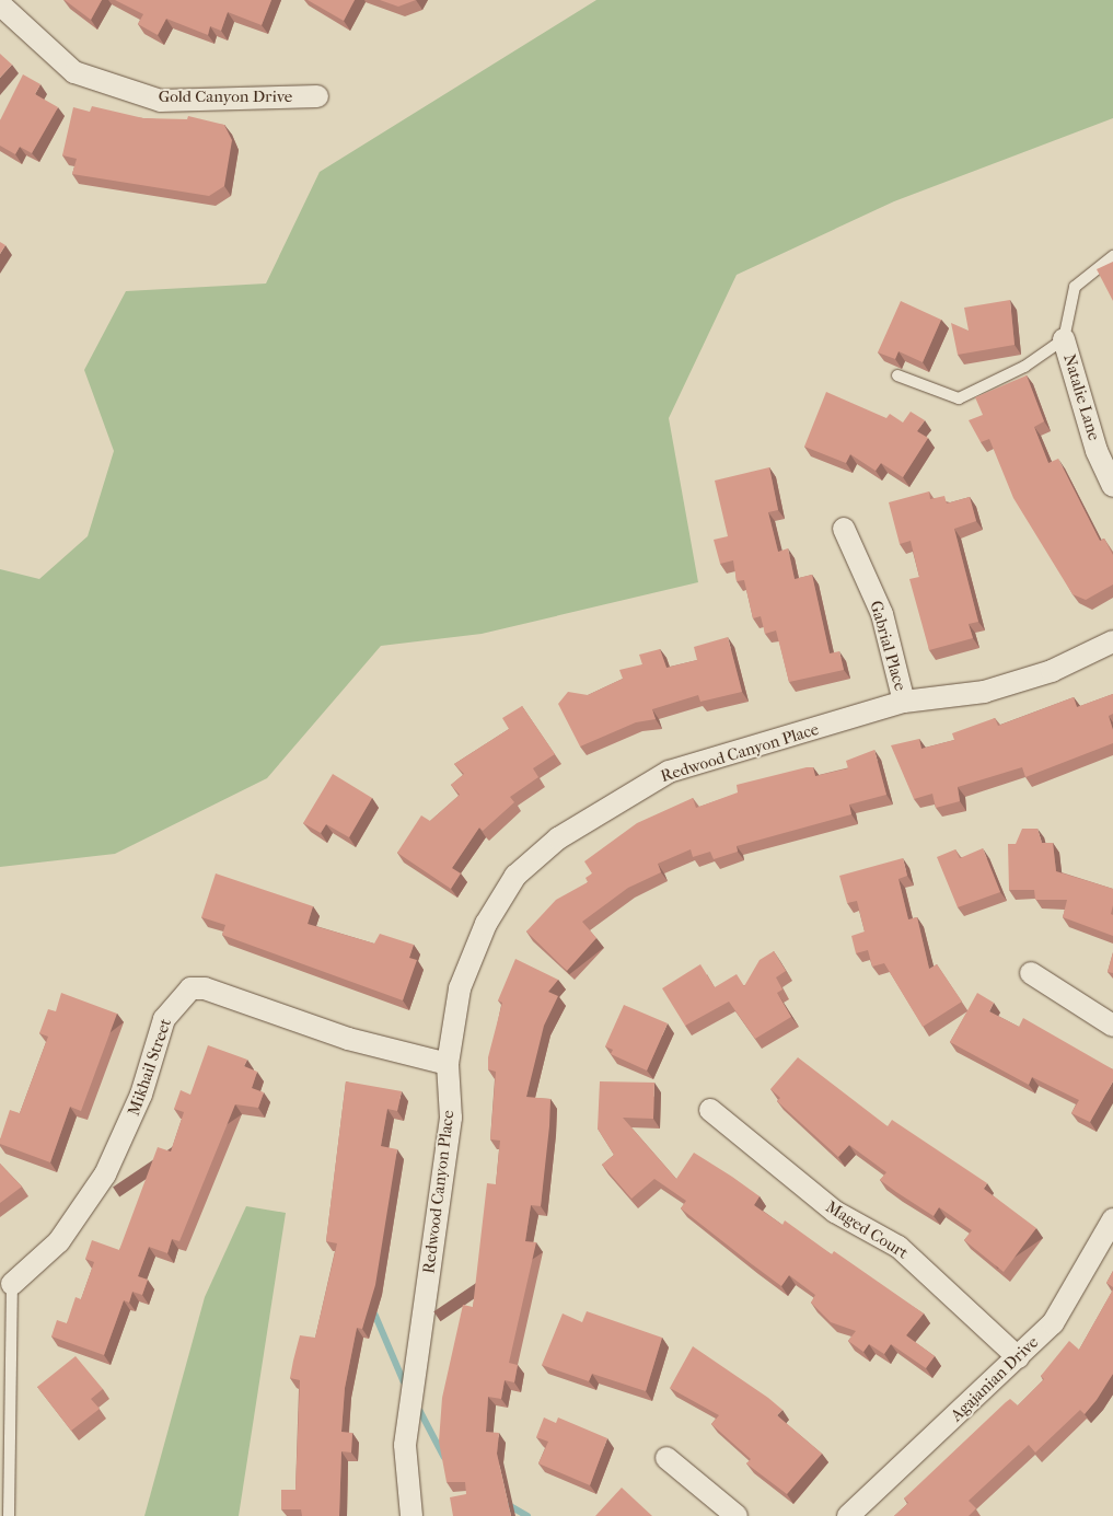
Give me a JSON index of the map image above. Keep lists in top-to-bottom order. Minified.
{"streets":{"street":["Gold Canyon Drive","Natalie Lane","Gabrial Place","Redwood Canyon Place","Mikhail Street","Maged Court","Agajanian Drive"]},"crossings":[["Gabrial Place","Redwood Canyon Place"],["Redwood Canyon Place","Mikhail Street"],["Maged Court","Agajanian Drive"]]}
